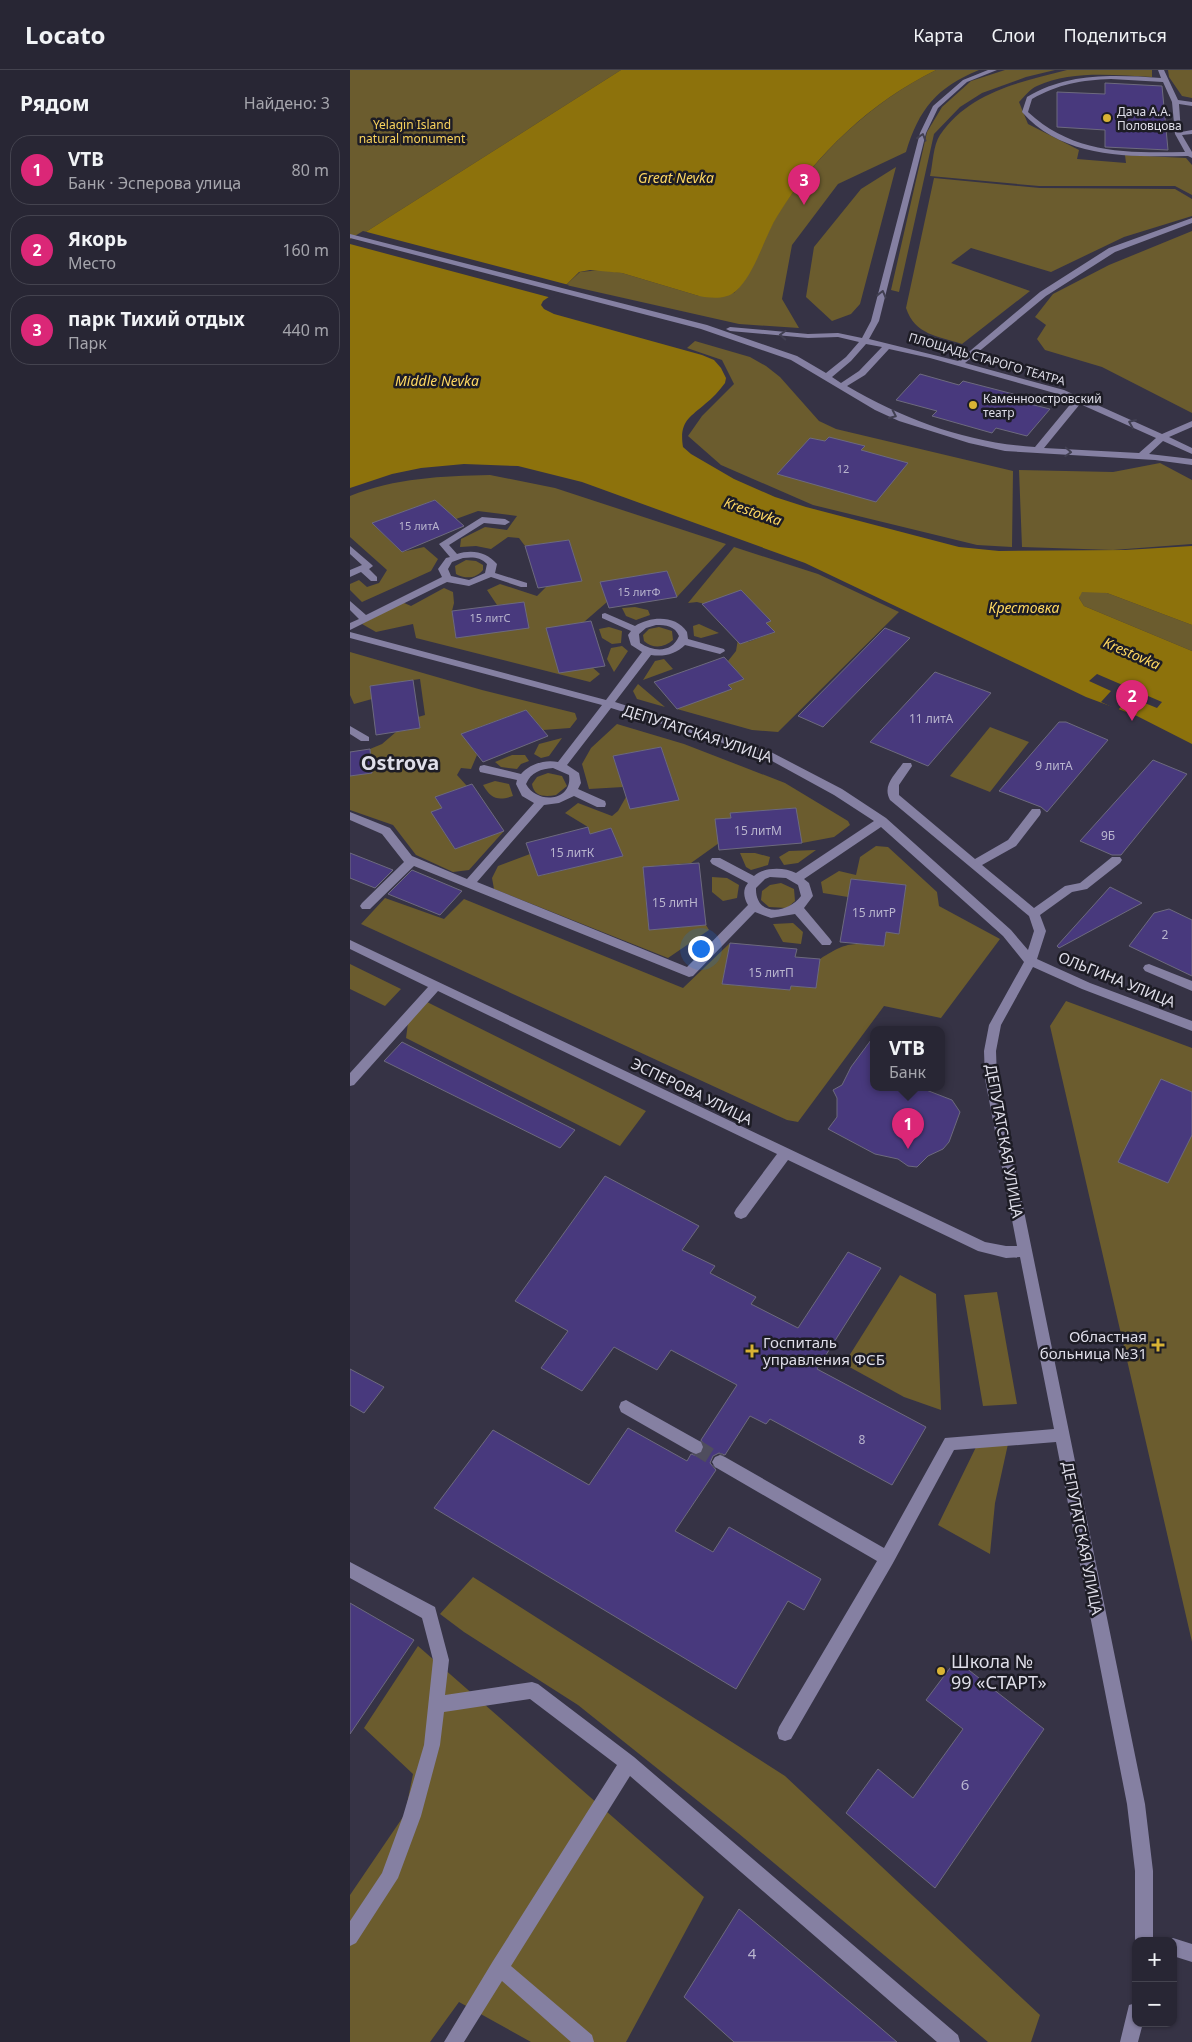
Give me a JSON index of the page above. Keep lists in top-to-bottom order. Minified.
{"streets":{"street":["ПЛОЩАДЬ СТАРОГО ТЕАТРА","ДЕПУТАТСКАЯ УЛИЦА","ОЛЬГИНА УЛИЦА","ЭСПЕРОВА УЛИЦА"]},"crossings":[["ДЕПУТАТСКАЯ УЛИЦА","ОЛЬГИНА УЛИЦА"],["ДЕПУТАТСКАЯ УЛИЦА","ЭСПЕРОВА УЛИЦА"]],"districts":["Ostrova"],"water":["Great Nevka","Middle Nevka","Krestovka","Крестовка"],"parks":["Yelagin Island natural monument"],"places":{"other":["Дача А.А. Половцова","Каменноостровский театр","Школа № 99 «СТАРТ»"],"health":["Областная больница №31","Госпиталь управления ФСБ"]},"house_numbers":["12","15 литА","15 литФ","15 литС","11 литА","9 литА","15 литМ","9Б","15 литК","15 литН","15 литР","2","15 литП","8","6","4"],"page":{"header":"Locato","nav":["Карта","Слои","Поделиться"],"heading":["Рядом","Найдено: 3"],"list":[{"mark":"1","name":"VTB","note":"Банк · Эсперова улица","value":"80 m"},{"mark":"2","name":"Якорь","note":"Место","value":"160 m"},{"mark":"3","name":"парк Тихий отдых","note":"Парк","value":"440 m"}],"pins":["3","2","1"],"popup":["VTB","Банк"],"map_buttons":["+","−"]}}
